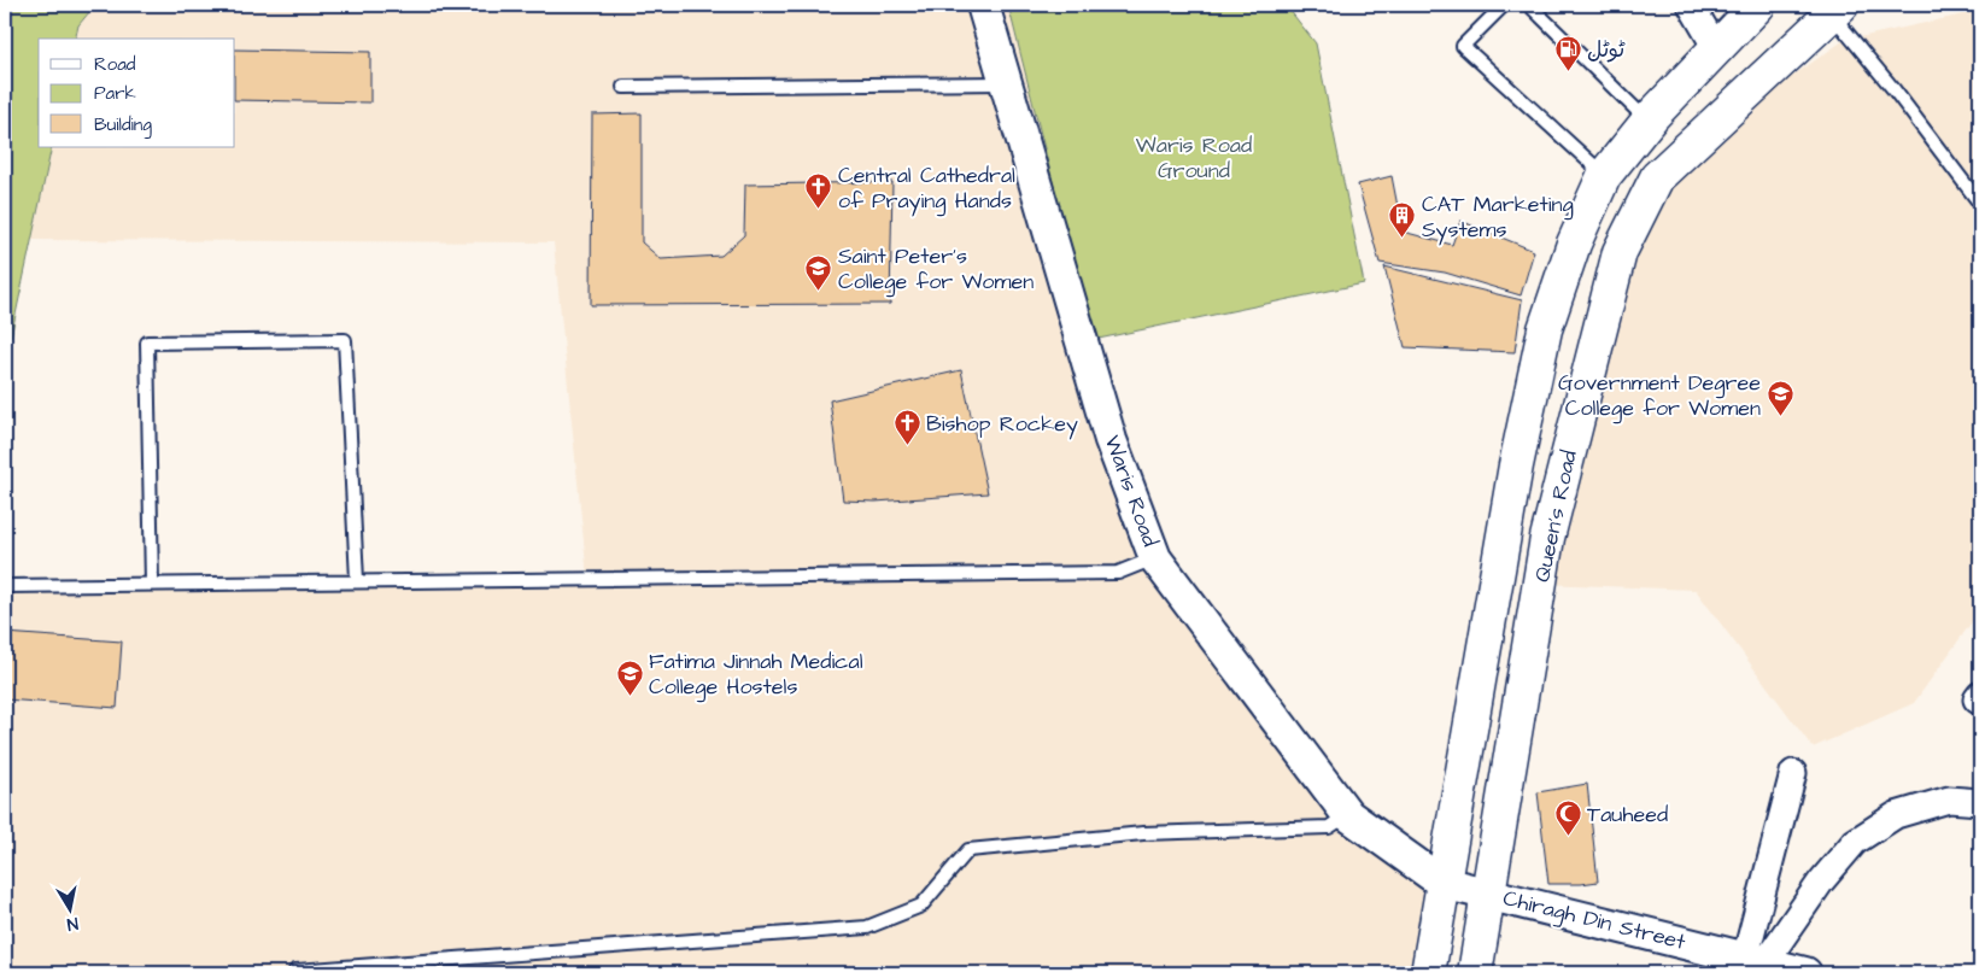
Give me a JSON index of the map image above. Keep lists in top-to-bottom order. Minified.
{"streets":{"main road":["Queen's Road"],"street":["Waris Road","Chiragh Din Street"]},"crossings":[["Waris Road","Chiragh Din Street"],["Queen's Road","Chiragh Din Street"]],"parks":["Waris Road Ground"],"places":{"fuel station":["ٹوٹل"],"church":["Central Cathedral of Praying Hands","Bishop Rockey"],"building":["CAT Marketing Systems"],"school or university":["Saint Peter's College for Women","Government Degree College for Women","Fatima Jinnah Medical College Hostels"],"mosque":["Tauheed"]},"legend":["Road","Park","Building"],"north":"bottom"}
